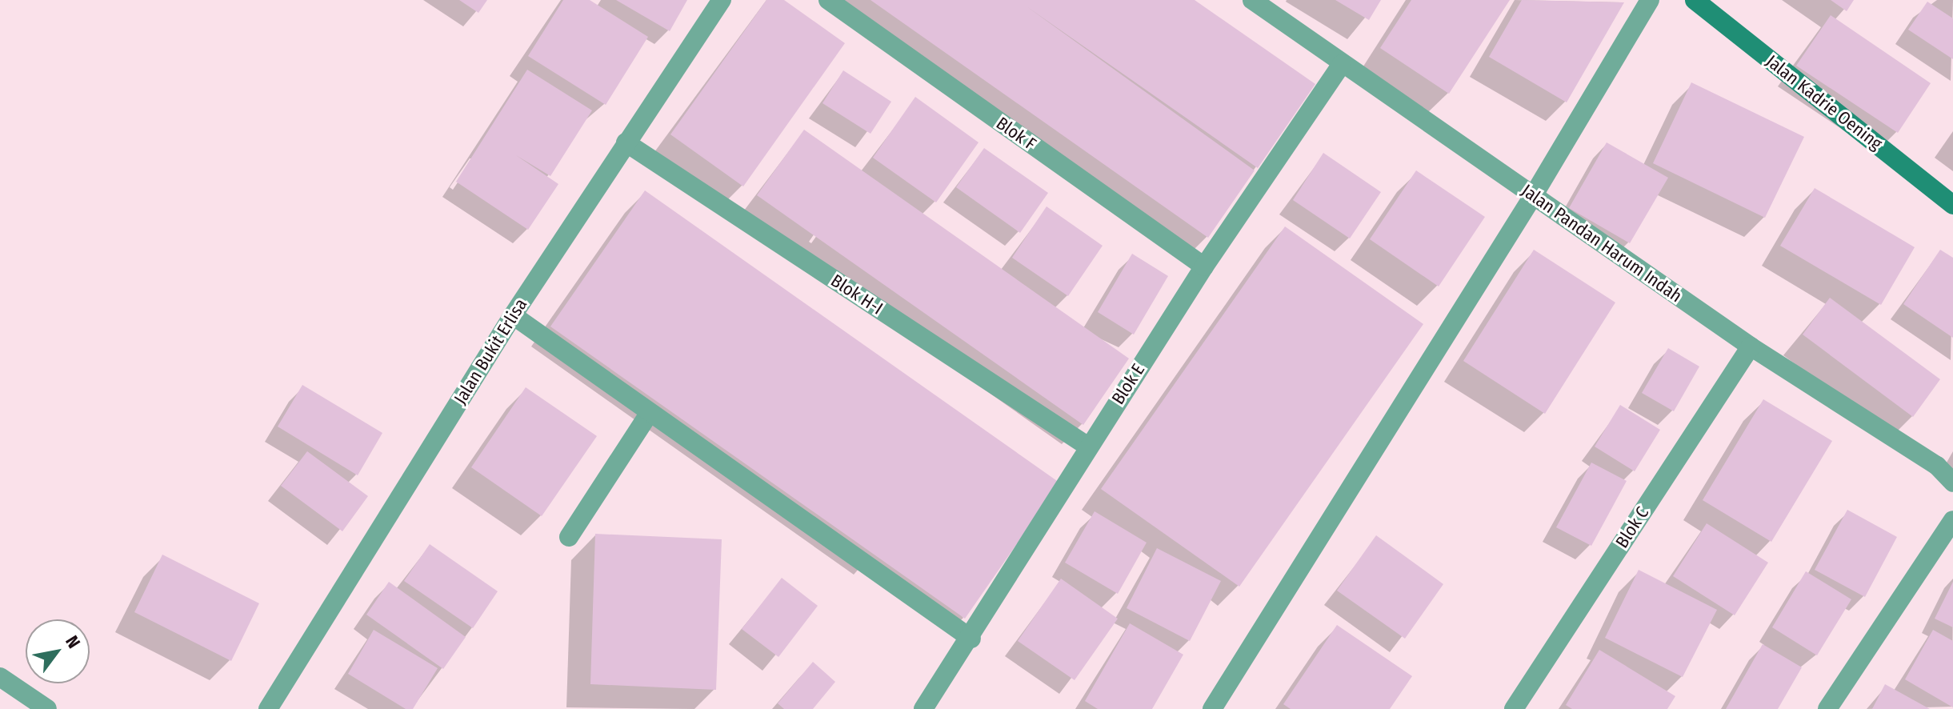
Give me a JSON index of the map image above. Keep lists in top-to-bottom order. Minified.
{"streets":{"main road":["Jalan Kadrie Oening"],"street":["Blok F","Jalan Pandan Harum Indah","Blok H-I","Jalan Bukit Erlisa","Blok E","Blok C"]},"crossings":[["Blok F","Blok E"],["Jalan Pandan Harum Indah","Blok E"],["Jalan Pandan Harum Indah","Blok C"],["Blok H-I","Jalan Bukit Erlisa"],["Blok H-I","Blok E"]],"north":"top right"}
